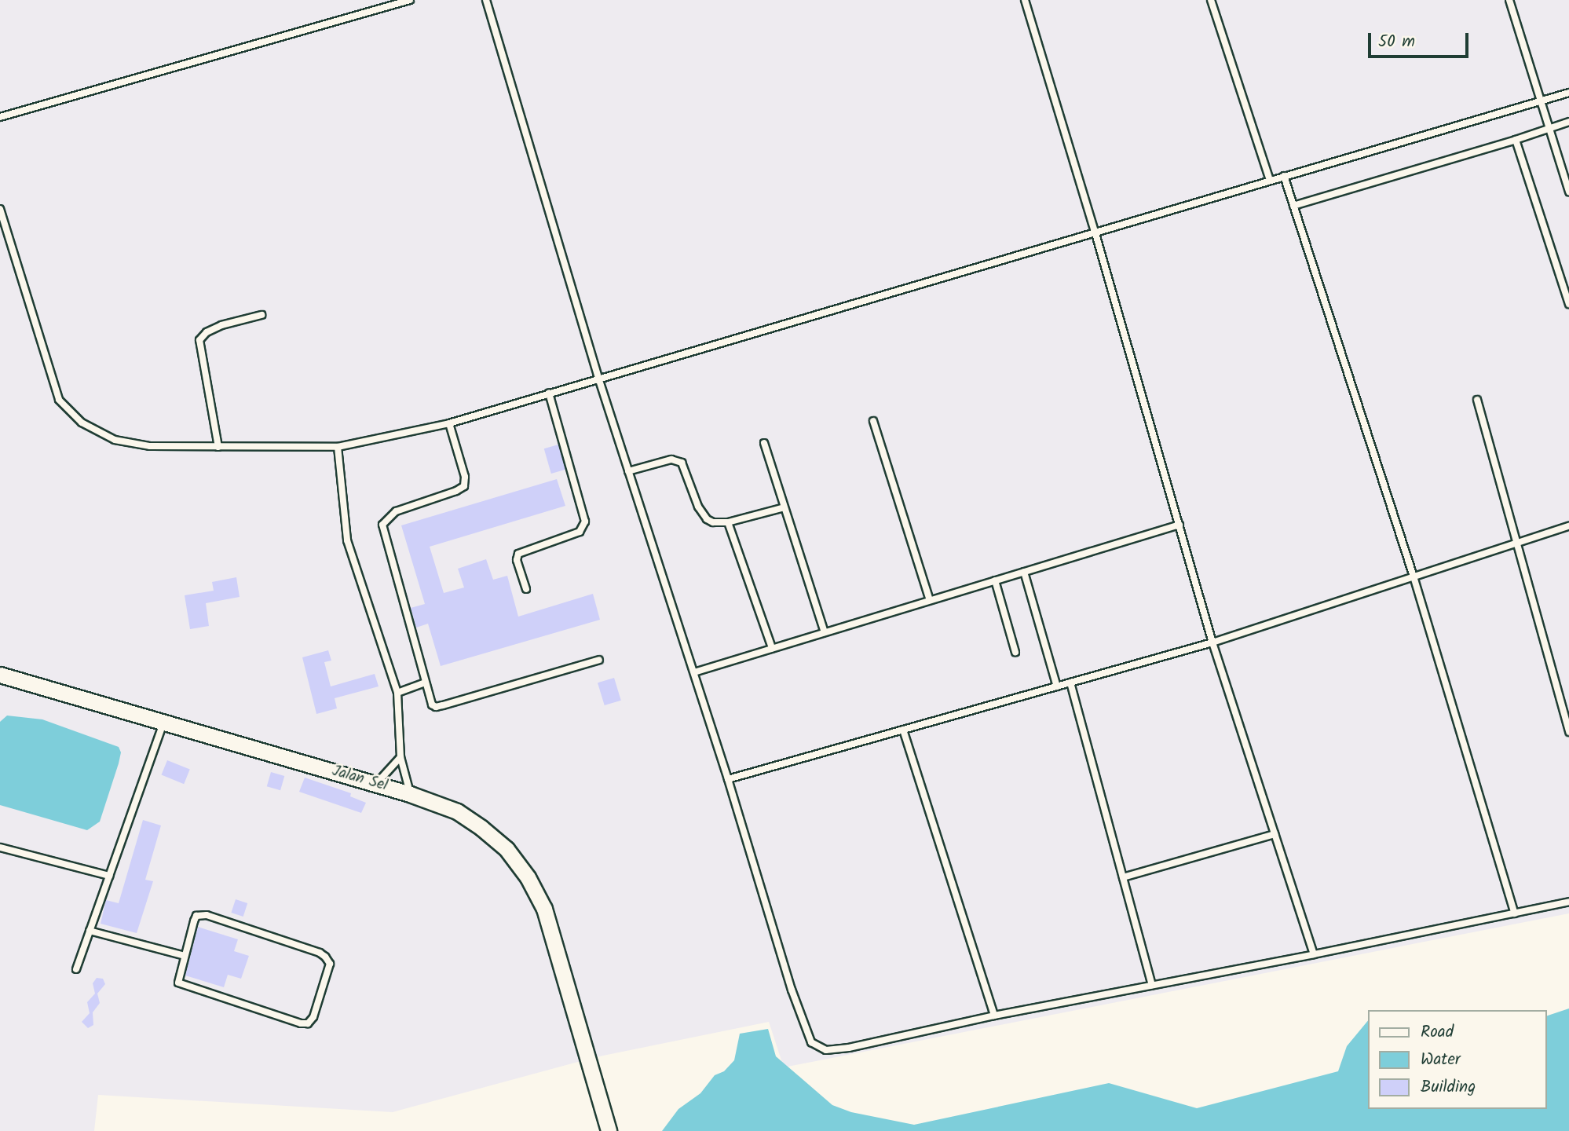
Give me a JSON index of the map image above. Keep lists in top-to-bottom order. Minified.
{"streets":{"street":["Jalan Sel"]},"legend":["Road","Water","Building"],"scale_bar":"50 m"}
